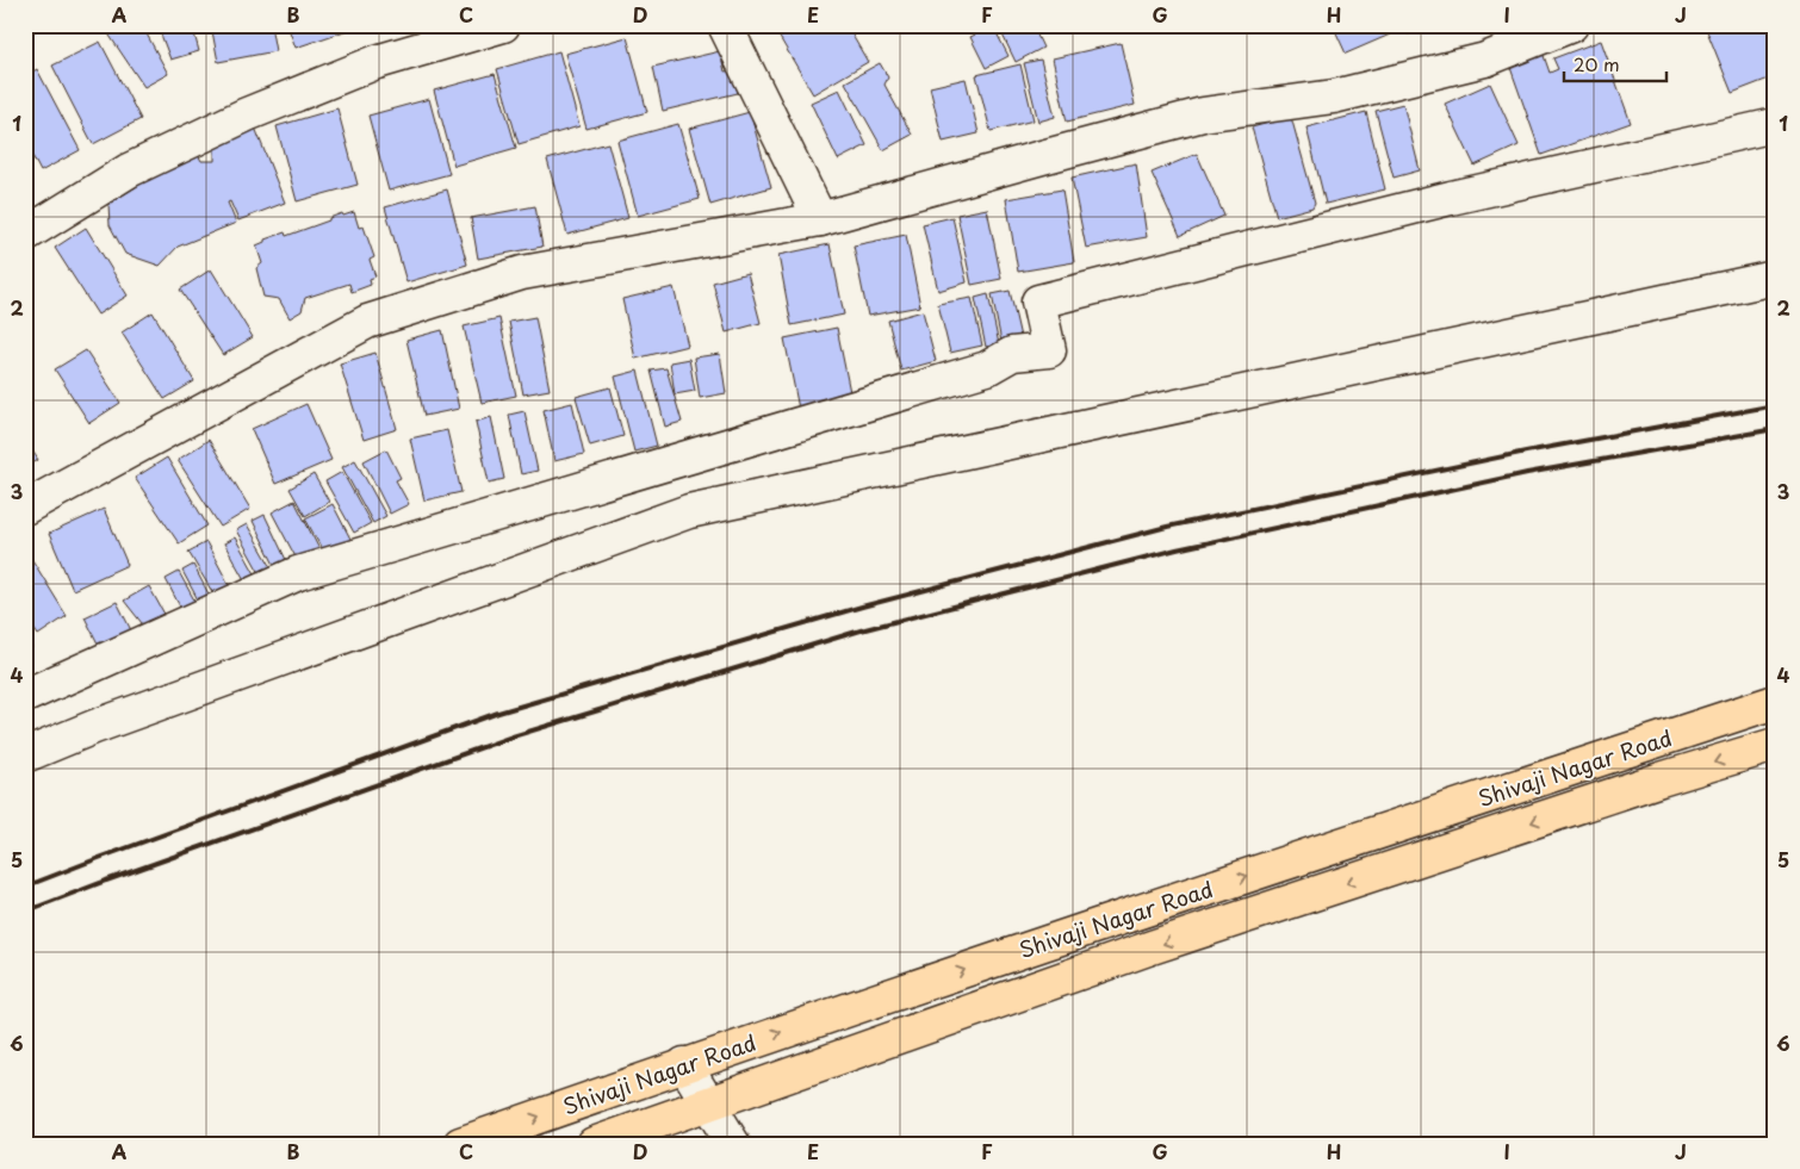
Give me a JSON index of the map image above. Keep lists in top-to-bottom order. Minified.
{"streets":{"main road":["Shivaji Nagar Road"]},"scale_bar":"20 m","grid":{"columns":["A","B","C","D","E","F","G","H","I","J"],"rows":["1","2","3","4","5","6"]}}
